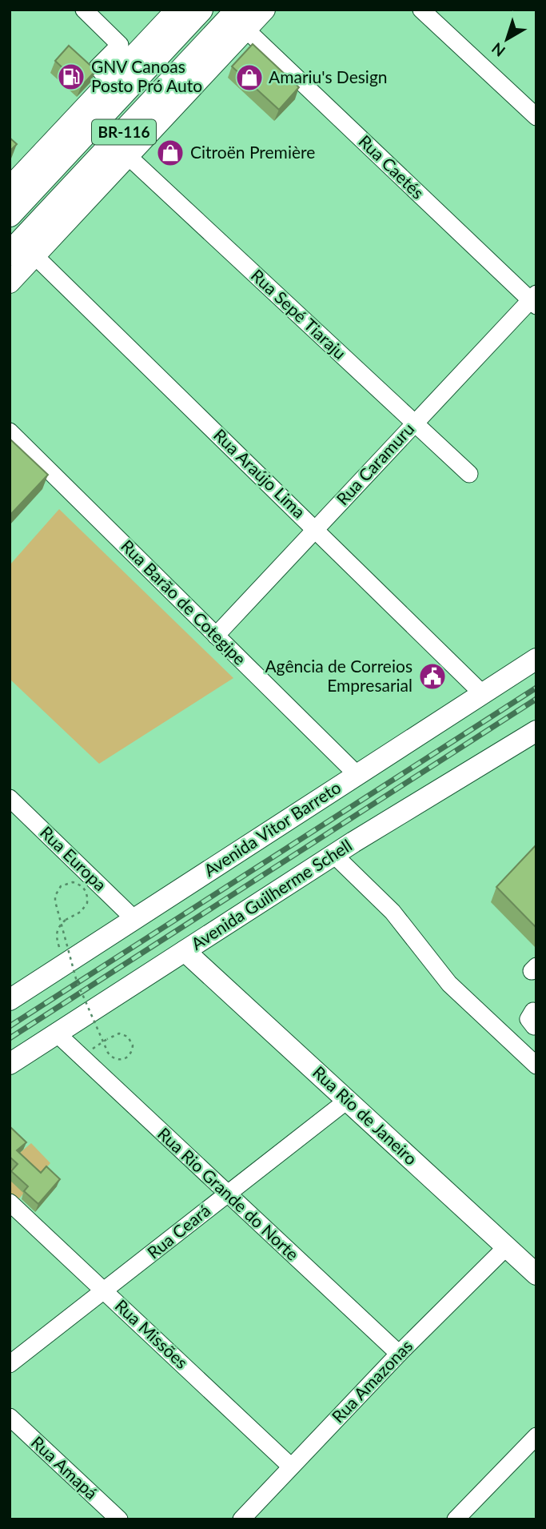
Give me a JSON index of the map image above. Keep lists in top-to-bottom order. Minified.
{"streets":{"highway":["BR-116"],"main road":["Avenida Vitor Barreto","Avenida Guilherme Schell","Rua Rio de Janeiro"],"street":["Rua Caetés","Rua Sepé Tiaraju","Rua Caramuru","Rua Araújo Lima","Rua Barão de Cotegipe","Rua Europa","Rua Rio Grande do Norte","Rua Ceará","Rua Missões","Rua Amazonas","Rua Amapá"]},"crossings":[["BR-116","Rua Caetés"],["Rua Caetés","Rua Caramuru"],["Rua Sepé Tiaraju","Rua Caramuru"],["Rua Caramuru","Rua Araújo Lima"],["Rua Caramuru","Rua Barão de Cotegipe"],["Rua Araújo Lima","Avenida Vitor Barreto"],["Rua Barão de Cotegipe","Avenida Vitor Barreto"],["Avenida Vitor Barreto","Rua Europa"],["Avenida Guilherme Schell","Rua Rio de Janeiro"],["Avenida Guilherme Schell","Rua Rio Grande do Norte"],["Rua Rio de Janeiro","Rua Ceará"],["Rua Rio de Janeiro","Rua Amazonas"],["Rua Rio Grande do Norte","Rua Ceará"],["Rua Rio Grande do Norte","Rua Amazonas"],["Rua Ceará","Rua Missões"],["Rua Missões","Rua Amazonas"]],"places":{"fuel station":["GNV Canoas Posto Pró Auto"],"shop":["Amariu's Design","Citroën Première"],"public building":["Agência de Correios Empresarial"]},"north":"bottom left"}
